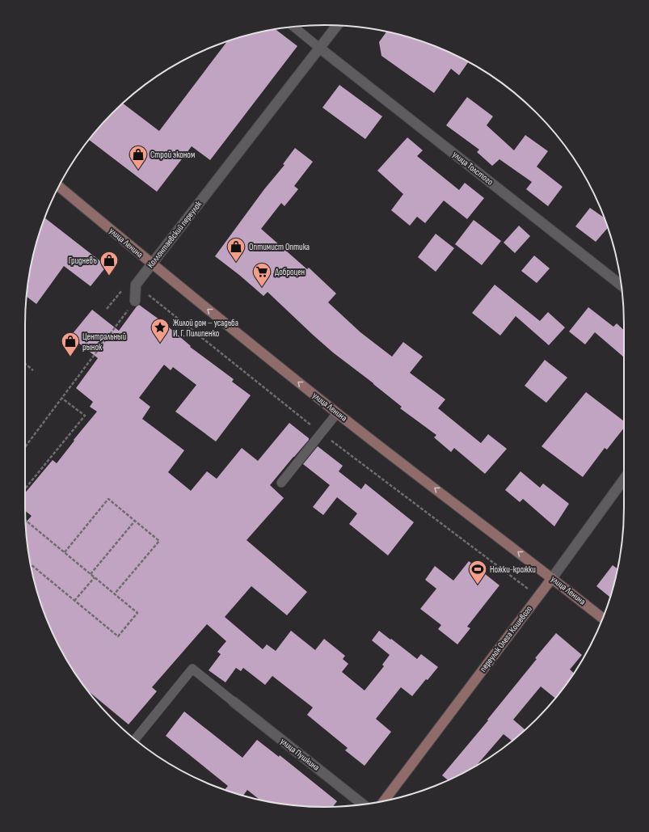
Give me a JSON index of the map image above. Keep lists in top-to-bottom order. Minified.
{"streets":{"street":["улица Толстого","Коллонтаевский переулок","улица Ленина","переулок Олега Кошевого","улица Пушкина"]},"crossings":[["улица Толстого","Коллонтаевский переулок"],["Коллонтаевский переулок","улица Ленина"],["улица Ленина","переулок Олега Кошевого"]],"one_way":["улица Ленина"],"places":{"shop":["Строй эконом","Оптимист Оптика","Гридневъ","Центральный рынок"],"supermarket":["Доброцен"],"place":["Жилой дом – усадьба И. Г. Пилипенко"],"sports":["Ножки-крожки"]}}
